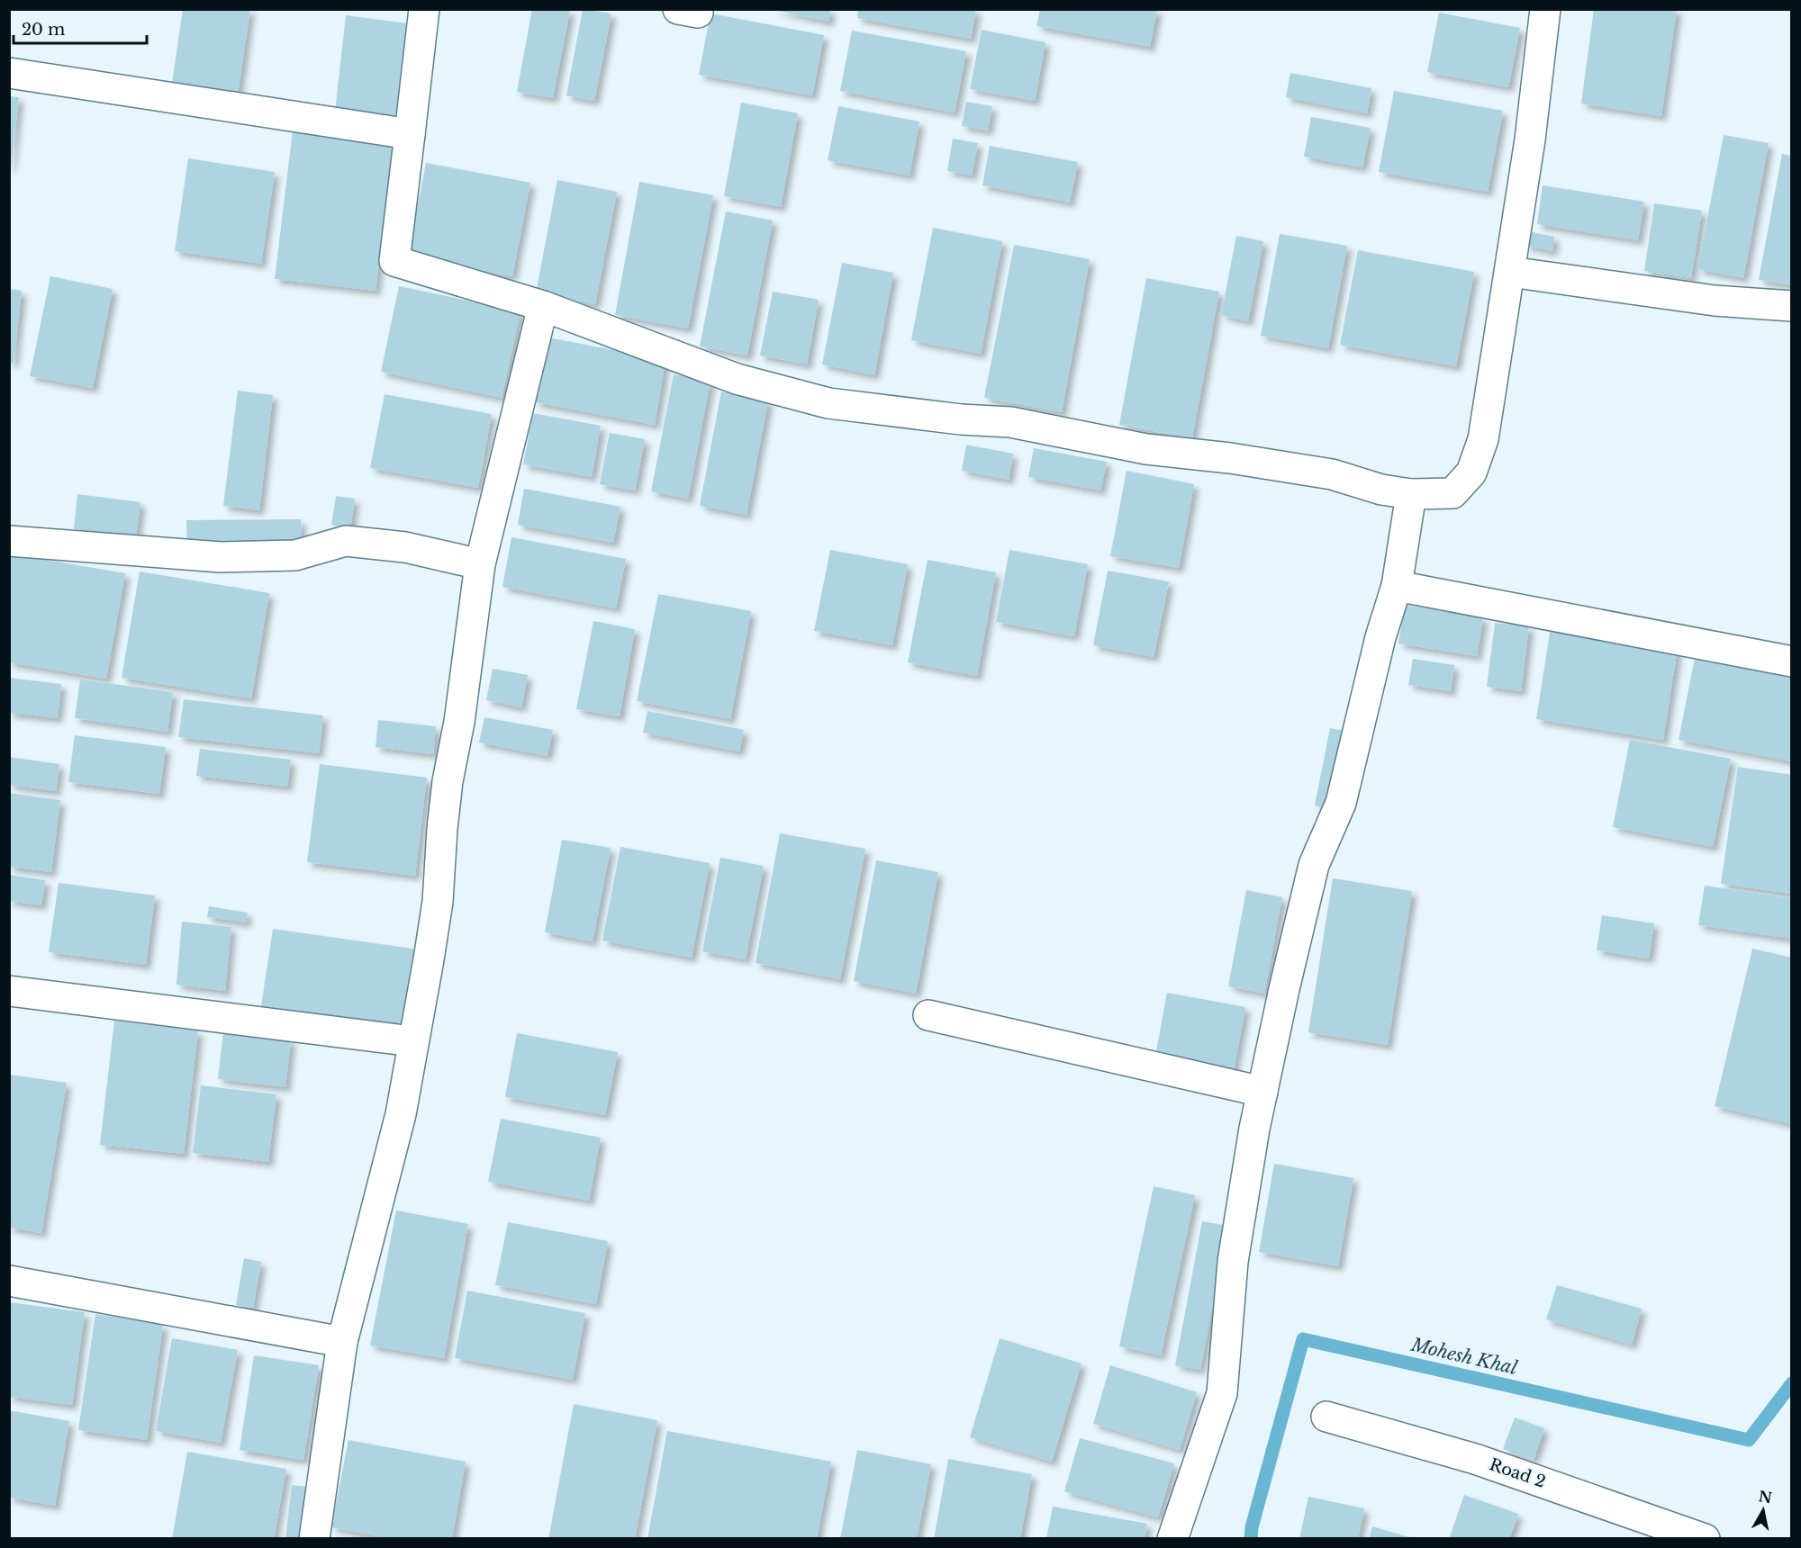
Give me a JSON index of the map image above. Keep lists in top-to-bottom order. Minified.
{"streets":{"street":["Road 2"]},"water":["Mohesh Khal"],"scale_bar":"20 m","north":"top"}
